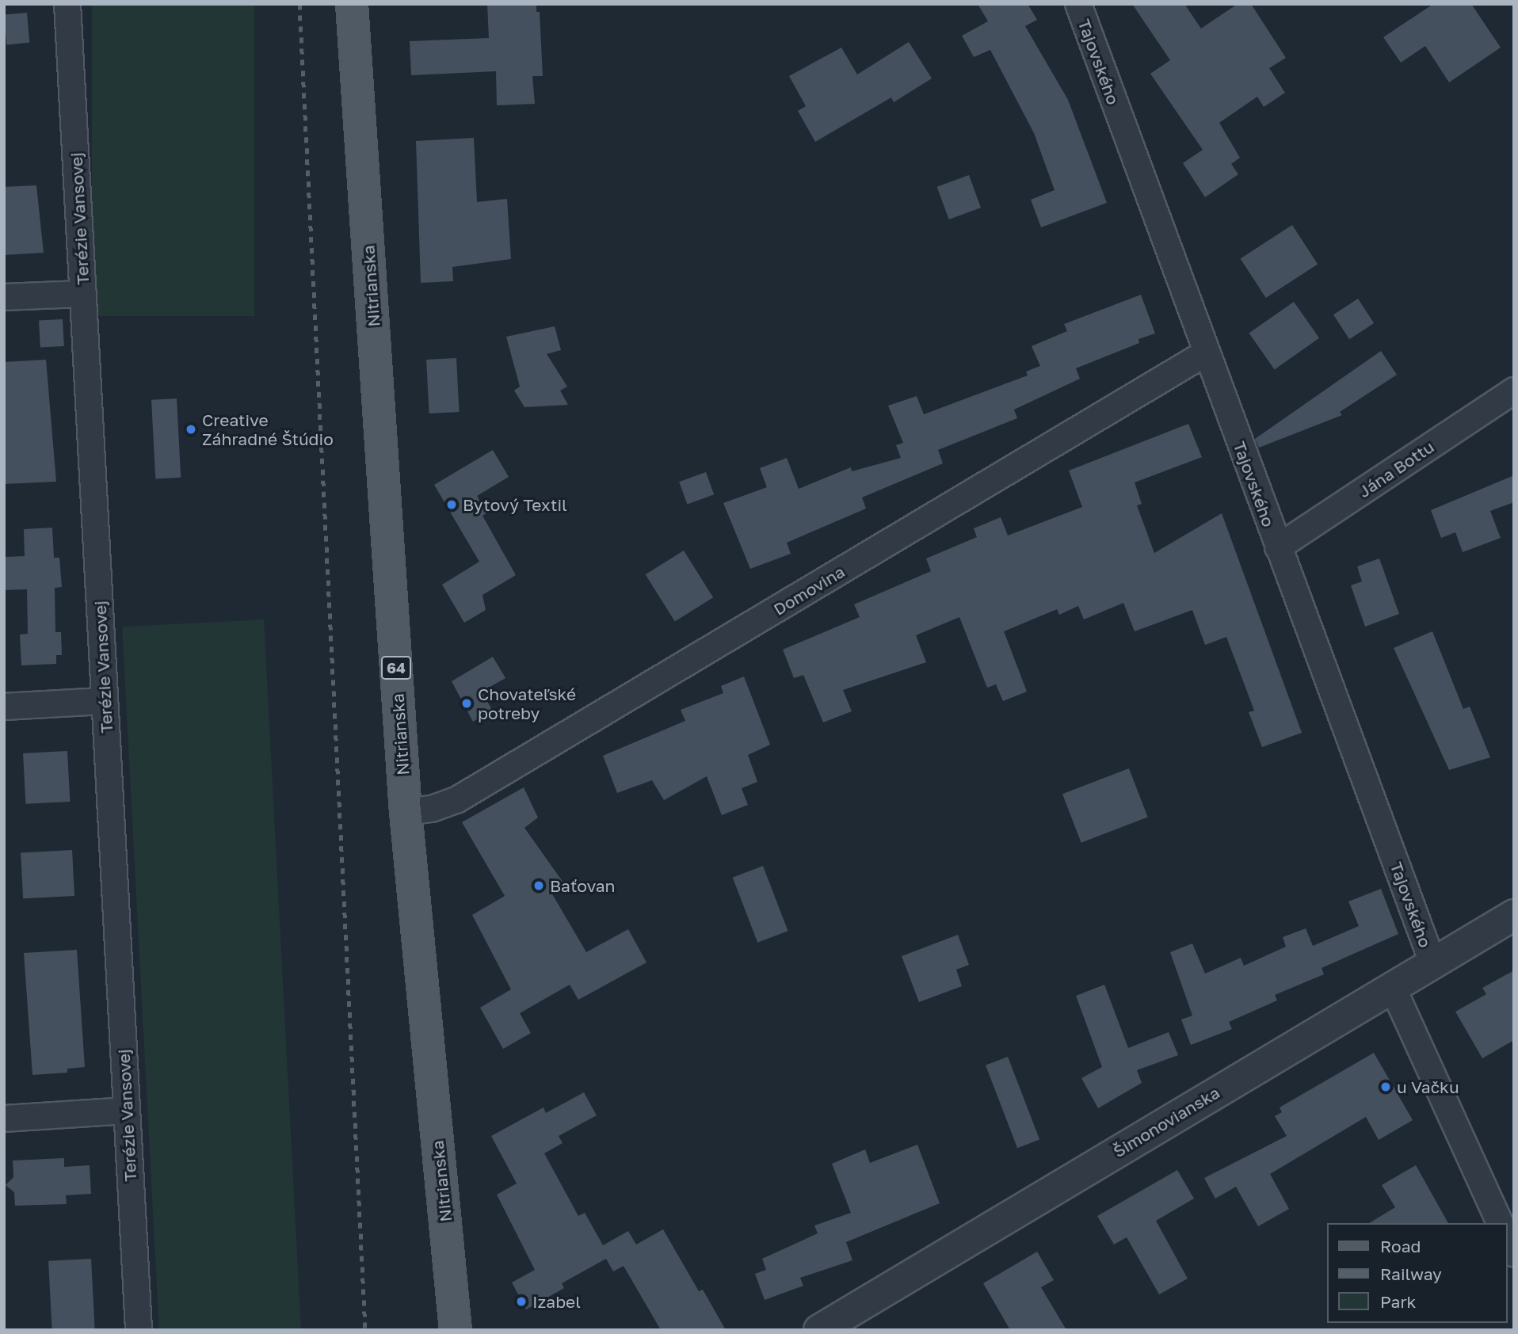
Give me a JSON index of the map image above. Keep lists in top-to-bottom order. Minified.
{"streets":{"main road":["Nitrianska","64"],"street":["Tajovského","Terézie Vansovej","Jána Bottu","Domovina","Šimonovianska"]},"crossings":[["Tajovského","Jána Bottu"],["Tajovského","Domovina"],["Tajovského","Šimonovianska"],["Nitrianska","Domovina"]],"places":["Creative Záhradné Štúdio","Bytový Textil","Chovateľské potreby","Baťovan","u Vačku","Izabel"],"legend":["Road","Railway","Park"]}
